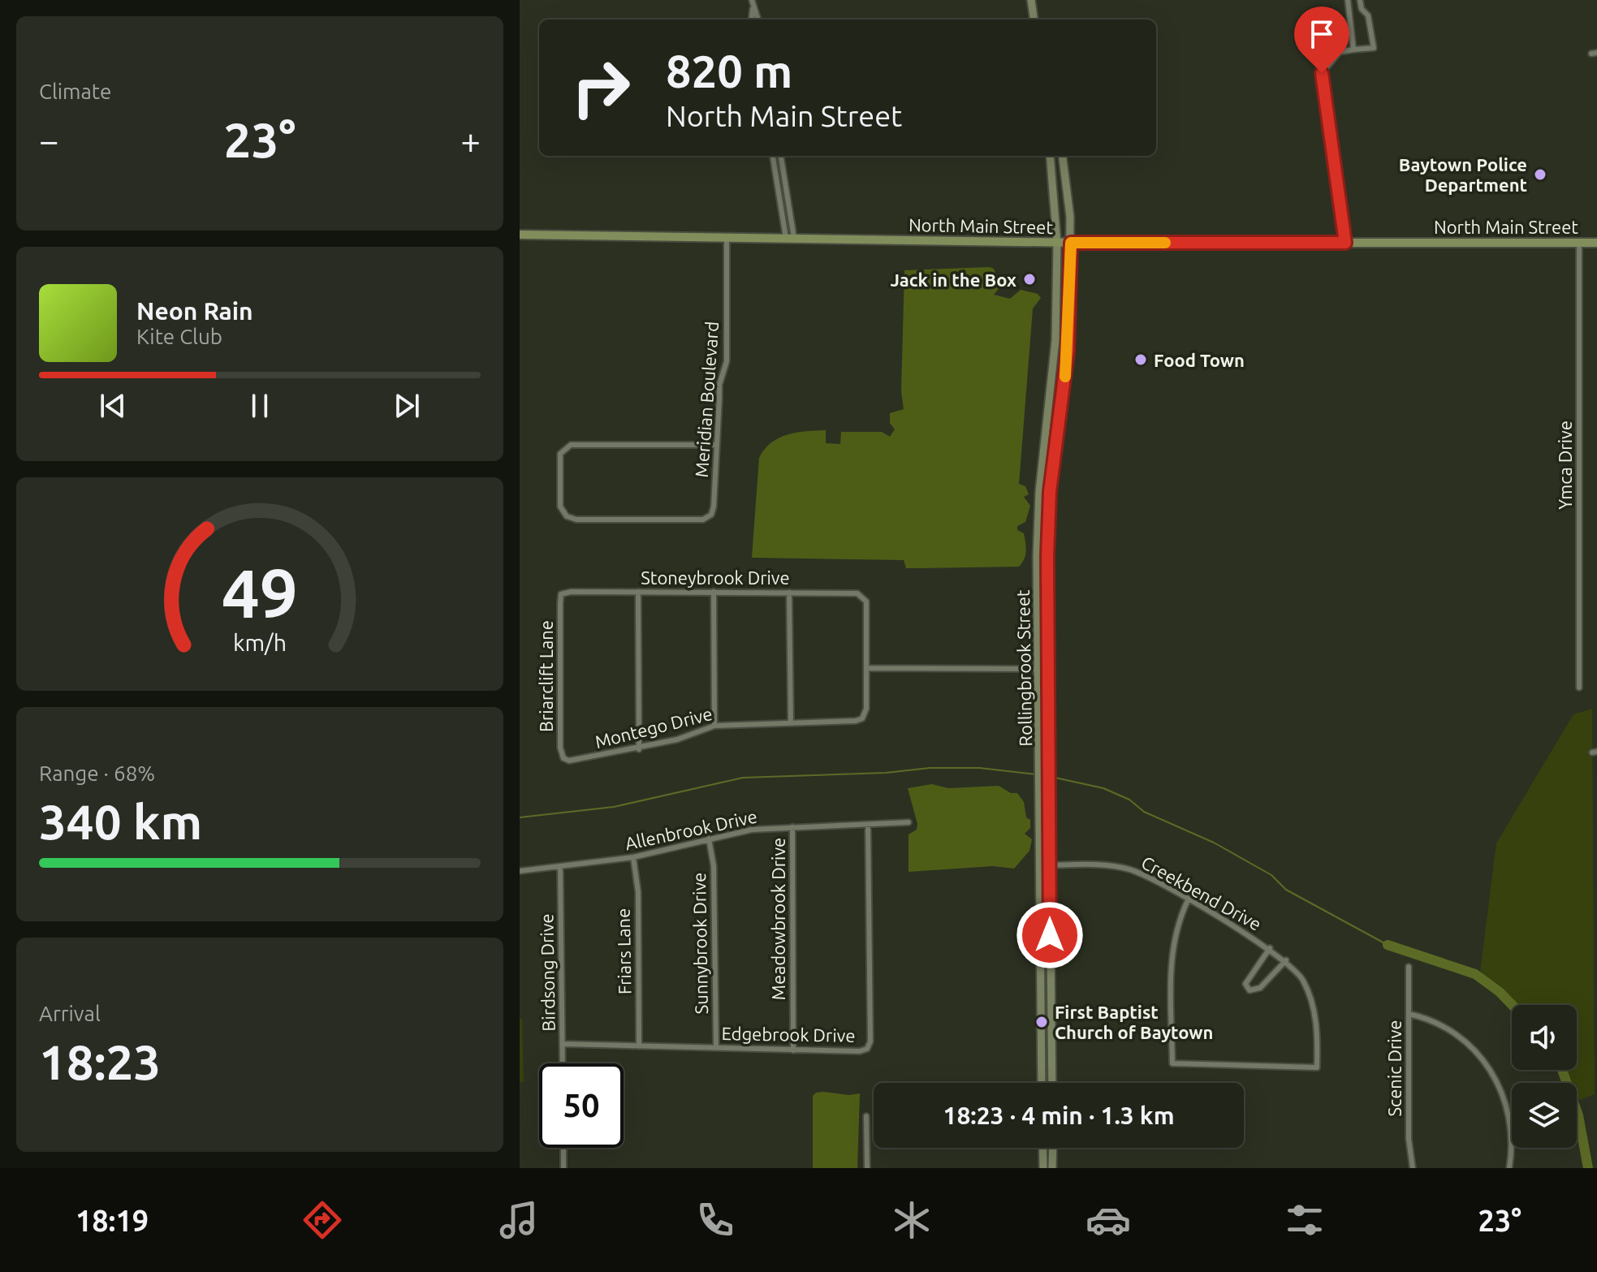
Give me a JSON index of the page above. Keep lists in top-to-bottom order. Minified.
{"streets":{"main road":["North Main Street","Rollingbrook Street"],"street":["Meridian Boulevard","Ymca Drive","Stoneybrook Drive","Briarclift Lane","Montego Drive","Allenbrook Drive","Creekbend Drive","Meadowbrook Drive","Sunnybrook Drive","Friars Lane","Birdsong Drive","Edgebrook Drive","Scenic Drive"]},"crossings":[["North Main Street","Meridian Boulevard"],["North Main Street","Ymca Drive"],["North Main Street","Rollingbrook Street"],["Stoneybrook Drive","Briarclift Lane"],["Stoneybrook Drive","Montego Drive"],["Rollingbrook Street","Creekbend Drive"],["Briarclift Lane","Montego Drive"],["Allenbrook Drive","Meadowbrook Drive"],["Allenbrook Drive","Sunnybrook Drive"],["Allenbrook Drive","Friars Lane"],["Allenbrook Drive","Birdsong Drive"],["Allenbrook Drive","Edgebrook Drive"],["Meadowbrook Drive","Edgebrook Drive"],["Sunnybrook Drive","Edgebrook Drive"],["Friars Lane","Edgebrook Drive"],["Birdsong Drive","Edgebrook Drive"]],"places":["Baytown Police Department","Jack in the Box","Food Town","First Baptist Church of Baytown"],"page":{"tile":["Climate",["Range · 68%","340 km"],["Arrival","18:23"]],"turn":["820 m","North Main Street"],"heat":["−","23°","+"],"song":["Neon Rain","Kite Club"],"limit":"50","trip":"18:23 · 4 min · 1.3 km","tabs":["18:19","23°"],"gauge":["49","km/h"]}}
